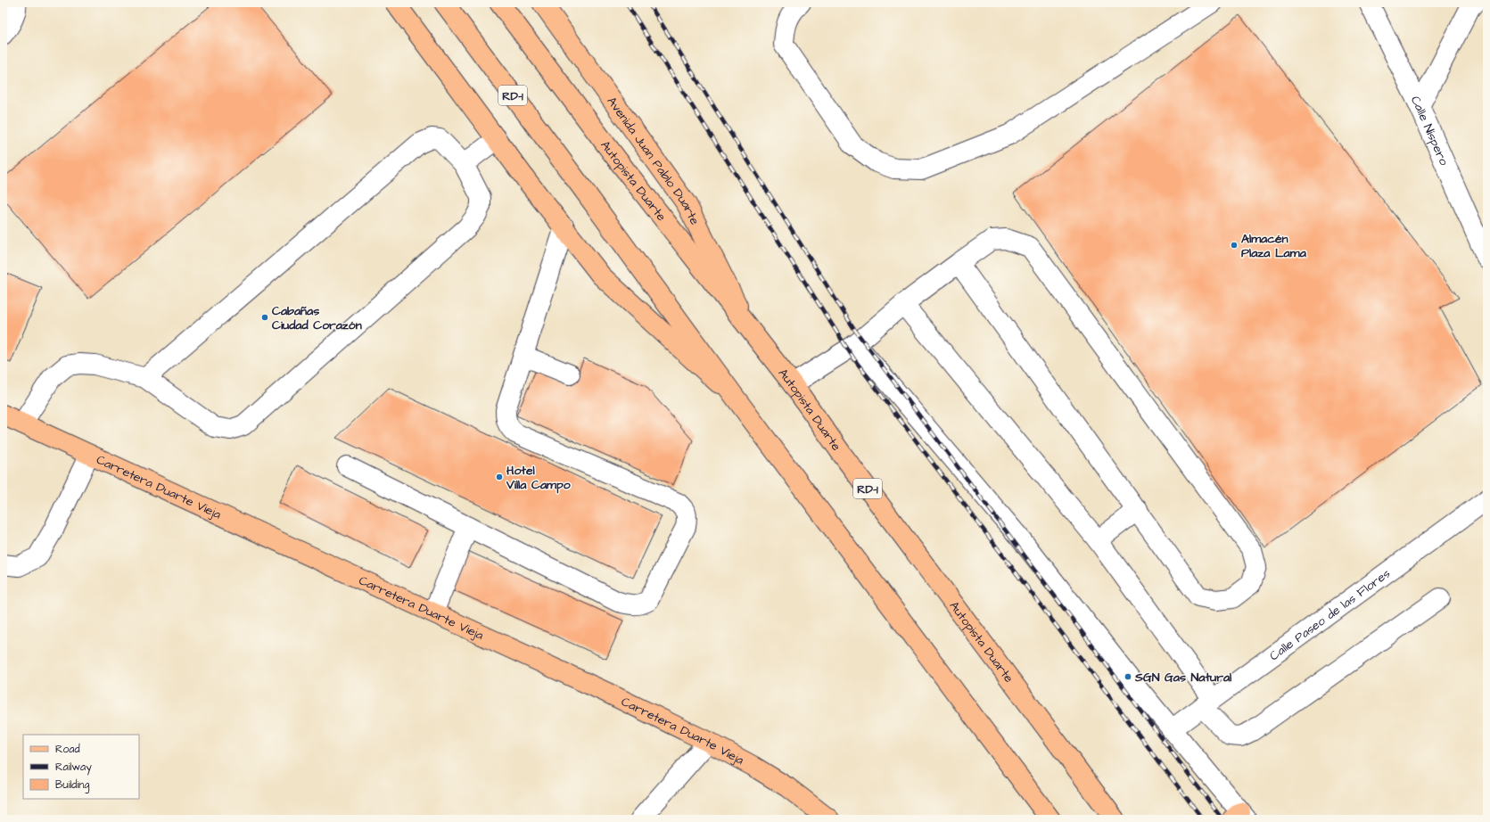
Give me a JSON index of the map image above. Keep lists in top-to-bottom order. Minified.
{"streets":{"main road":["RD-1","Avenida Juan Pablo Duarte","Autopista Duarte","Carretera Duarte Vieja"],"street":["Calle Níspero","Calle Paseo de las Flores"]},"crossings":[["Avenida Juan Pablo Duarte","Autopista Duarte"]],"places":["Almacén Plaza Lama","Cabañas Ciudad Corazón","Hotel Villa Campo","SGN Gas Natural"],"legend":["Road","Railway","Building"]}
